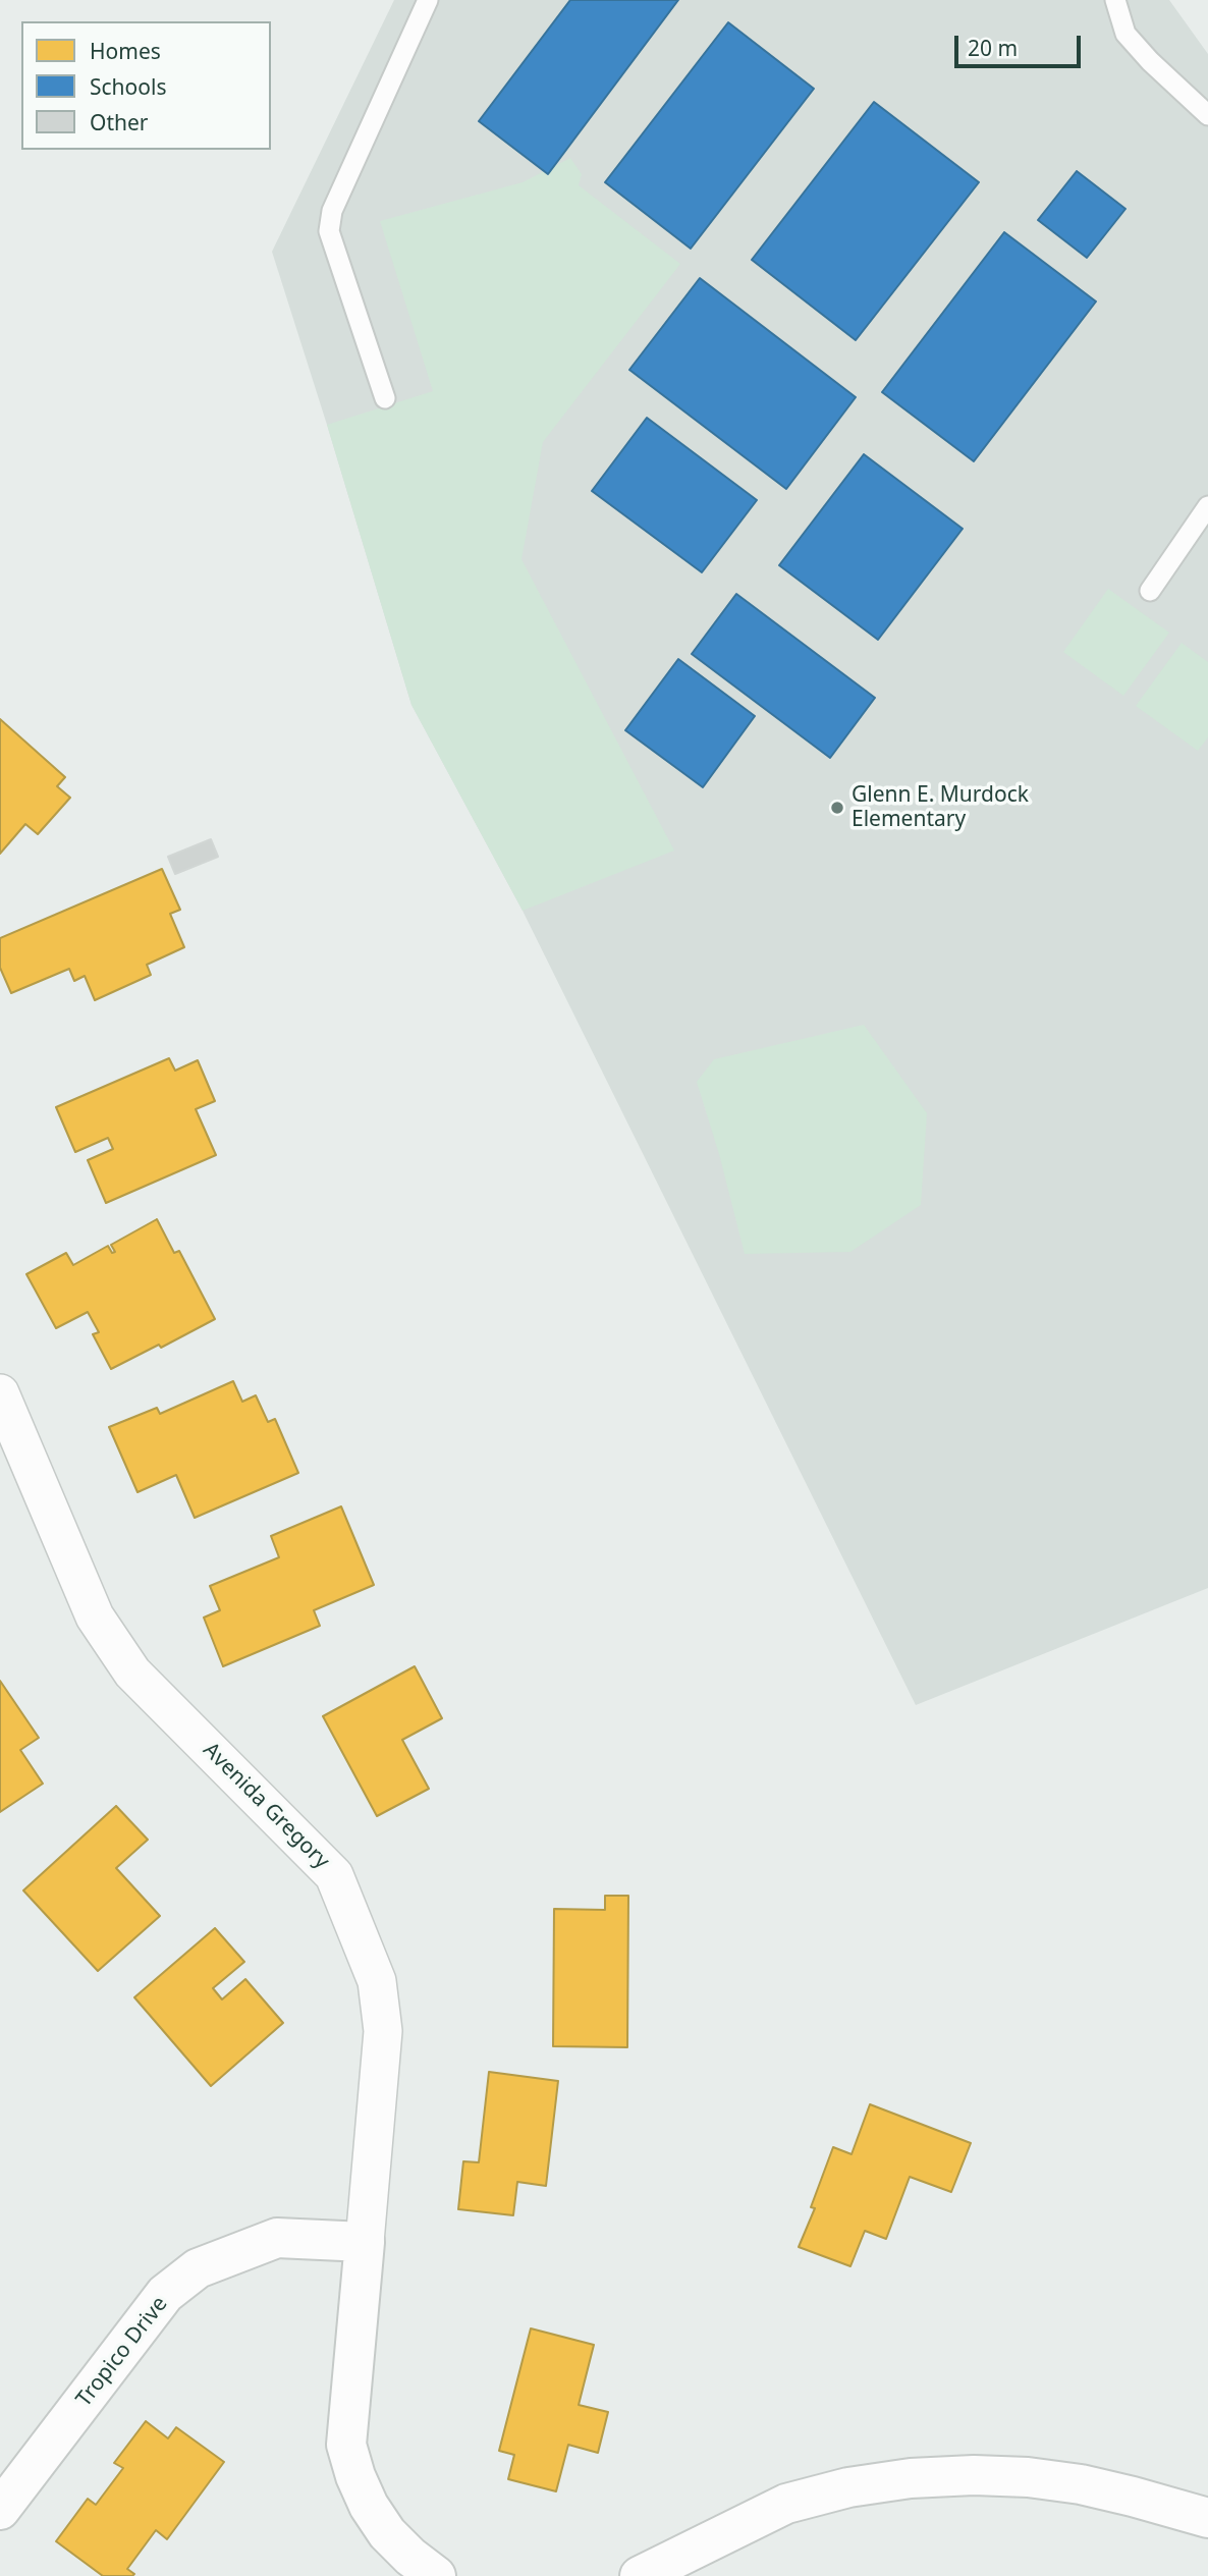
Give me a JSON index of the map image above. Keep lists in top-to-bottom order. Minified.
{"streets":{"street":["Avenida Gregory","Tropico Drive"]},"crossings":[["Avenida Gregory","Tropico Drive"]],"places":["Glenn E. Murdock Elementary"],"legend":["Homes","Schools","Other"],"scale_bar":"20 m"}
